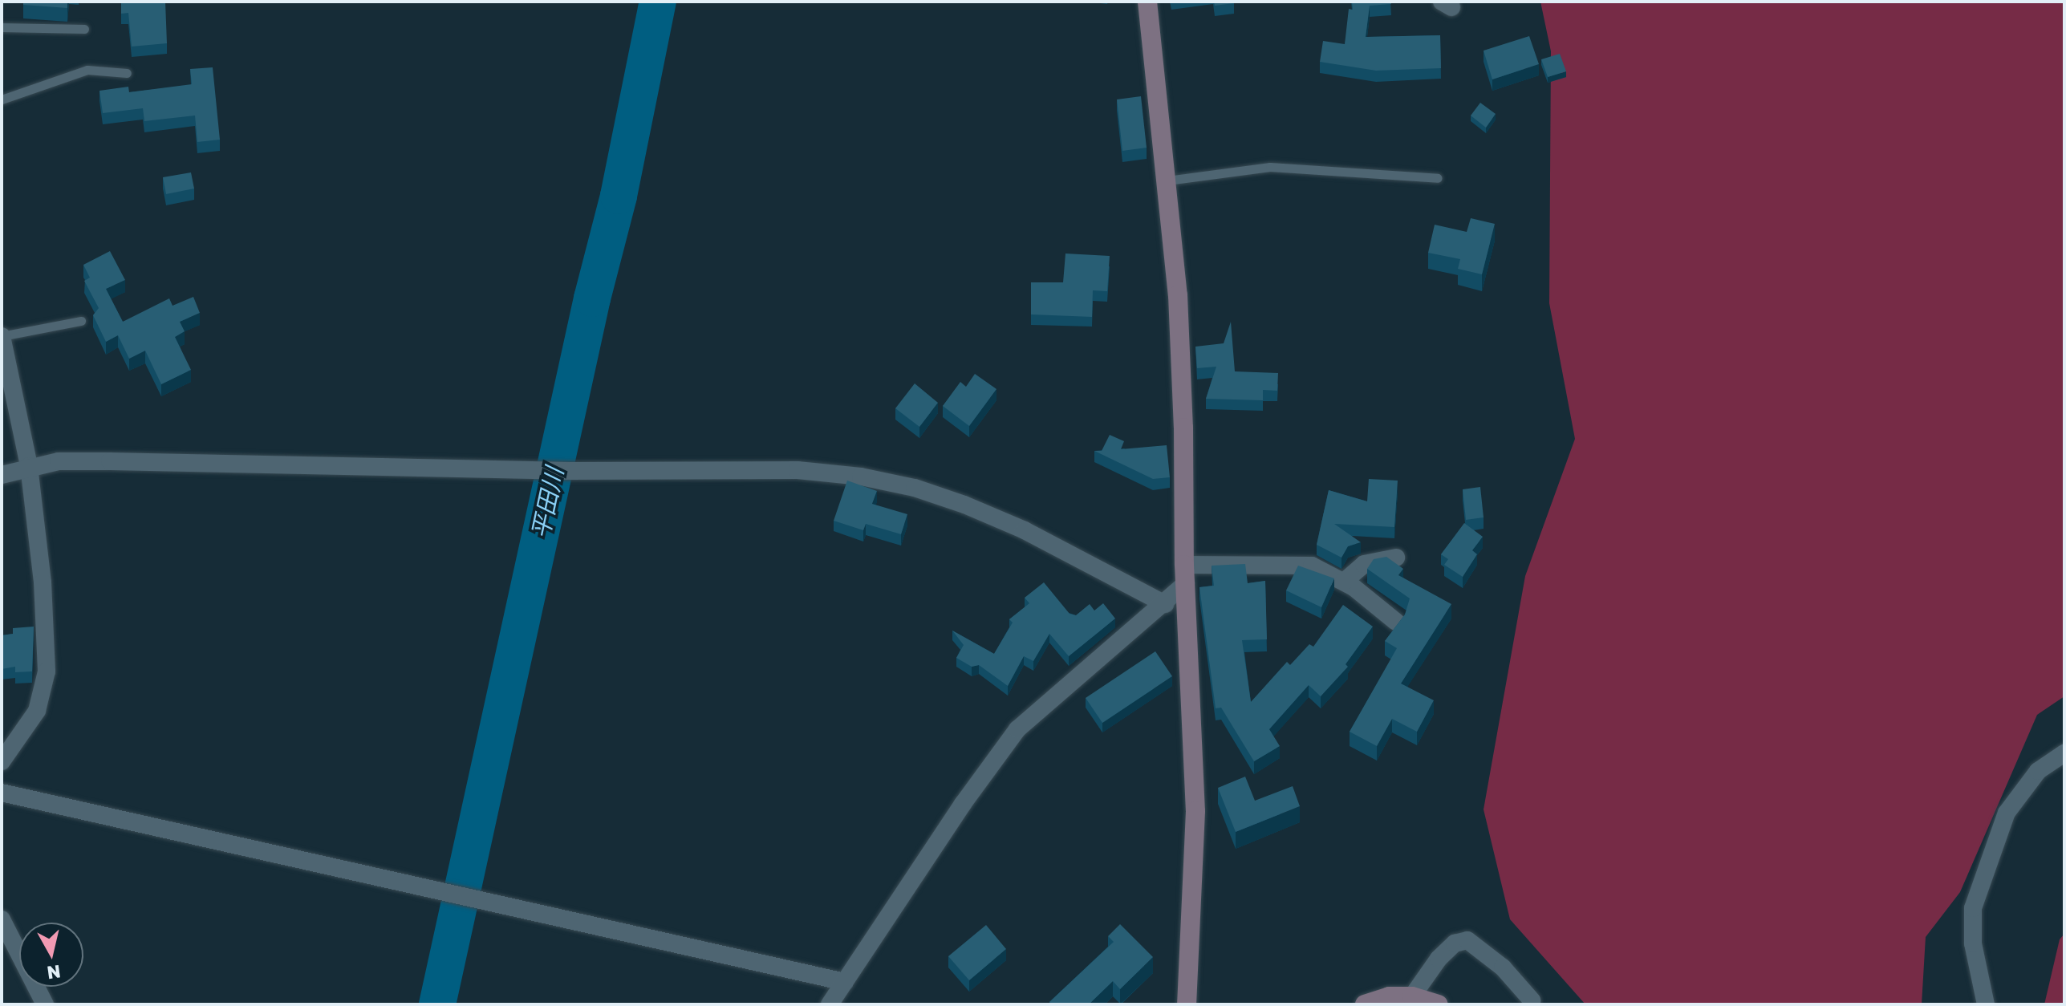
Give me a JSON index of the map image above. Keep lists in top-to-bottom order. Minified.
{"water":["平田川"],"north":"bottom"}
